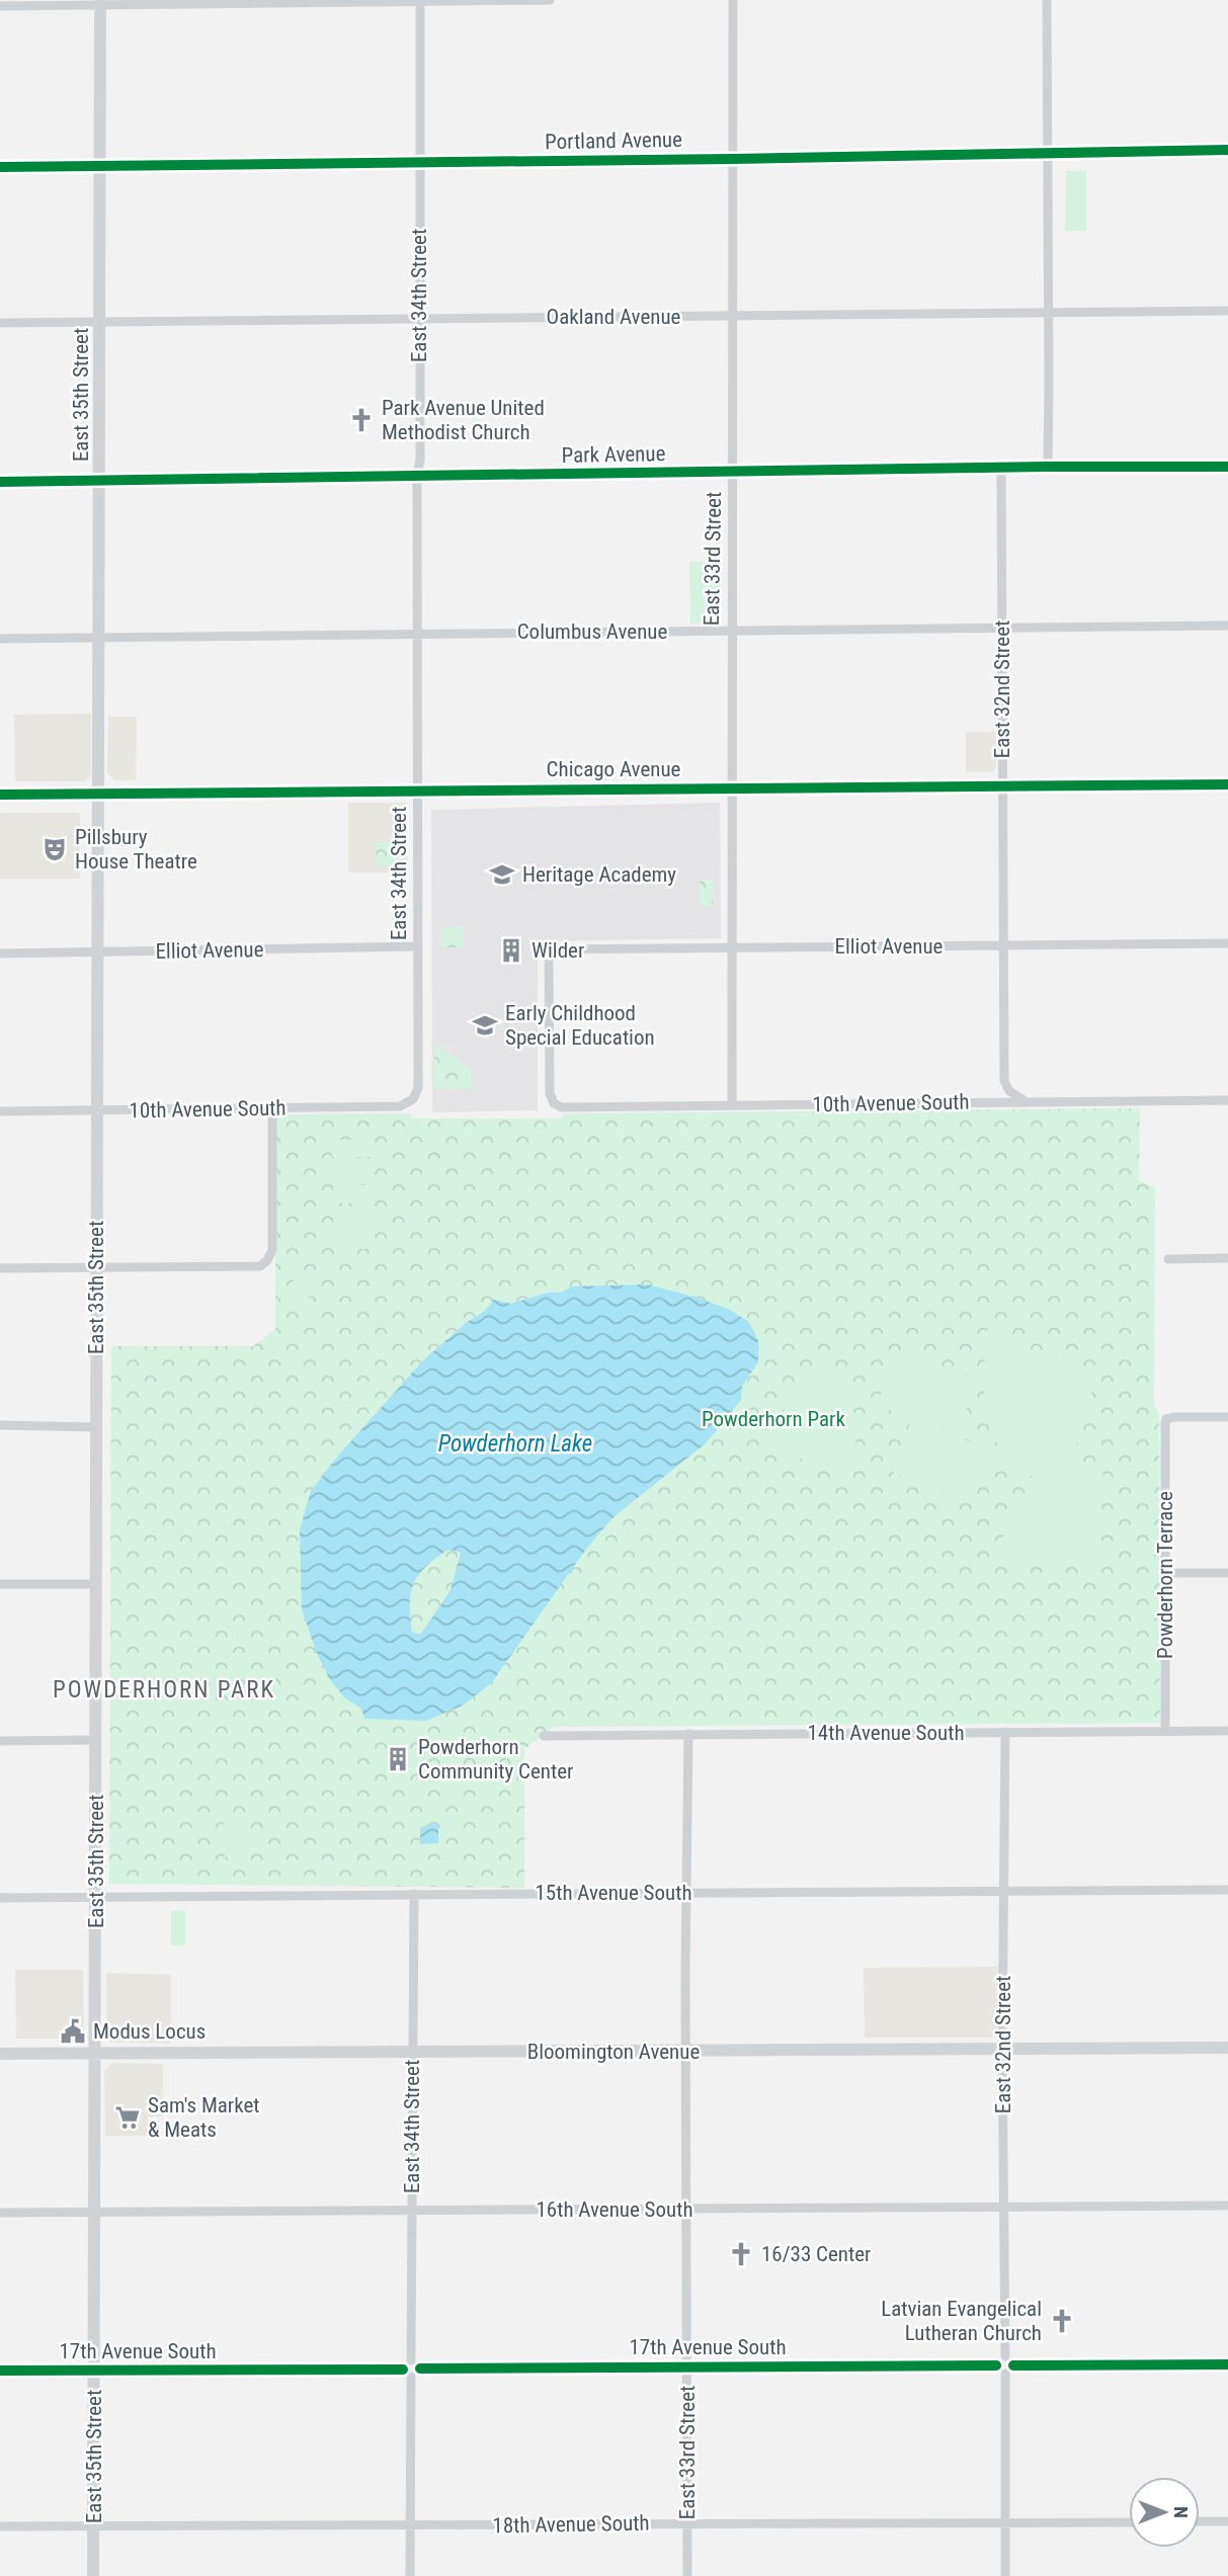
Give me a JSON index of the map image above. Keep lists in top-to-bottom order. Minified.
{"streets":{"street":["Portland Avenue","East 34th Street","Oakland Avenue","East 35th Street","Park Avenue","East 33rd Street","Columbus Avenue","East 32nd Street","Chicago Avenue","Elliot Avenue","10th Avenue South","Powderhorn Terrace","14th Avenue South","15th Avenue South","Bloomington Avenue","16th Avenue South","17th Avenue South","18th Avenue South"]},"crossings":[["Portland Avenue","East 34th Street"],["Portland Avenue","East 35th Street"],["Portland Avenue","East 33rd Street"],["East 34th Street","Oakland Avenue"],["East 34th Street","Park Avenue"],["East 34th Street","Columbus Avenue"],["East 34th Street","Chicago Avenue"],["East 34th Street","Elliot Avenue"],["East 34th Street","10th Avenue South"],["East 34th Street","15th Avenue South"],["East 34th Street","Bloomington Avenue"],["East 34th Street","16th Avenue South"],["East 34th Street","17th Avenue South"],["Oakland Avenue","East 35th Street"],["Oakland Avenue","East 33rd Street"],["East 35th Street","Park Avenue"],["East 35th Street","Columbus Avenue"],["East 35th Street","Chicago Avenue"],["East 35th Street","Elliot Avenue"],["East 35th Street","10th Avenue South"],["East 35th Street","15th Avenue South"],["East 35th Street","Bloomington Avenue"],["East 35th Street","16th Avenue South"],["East 35th Street","17th Avenue South"],["East 35th Street","18th Avenue South"],["Park Avenue","East 33rd Street"],["Park Avenue","East 32nd Street"],["East 33rd Street","Columbus Avenue"],["East 33rd Street","Chicago Avenue"],["East 33rd Street","Elliot Avenue"],["East 33rd Street","10th Avenue South"],["East 33rd Street","14th Avenue South"],["East 33rd Street","15th Avenue South"],["East 33rd Street","Bloomington Avenue"],["East 33rd Street","16th Avenue South"],["East 33rd Street","17th Avenue South"],["East 33rd Street","18th Avenue South"],["Columbus Avenue","East 32nd Street"],["East 32nd Street","Chicago Avenue"],["East 32nd Street","Elliot Avenue"],["East 32nd Street","14th Avenue South"],["East 32nd Street","15th Avenue South"],["East 32nd Street","Bloomington Avenue"],["East 32nd Street","16th Avenue South"],["East 32nd Street","17th Avenue South"],["Elliot Avenue","10th Avenue South"],["Powderhorn Terrace","14th Avenue South"]],"districts":["POWDERHORN PARK"],"water":["Powderhorn Lake"],"parks":["Powderhorn Park"],"places":{"church":["Park Avenue United Methodist Church","16/33 Center","Latvian Evangelical Lutheran Church"],"theatre":["Pillsbury House Theatre"],"school or university":["Heritage Academy","Early Childhood Special Education"],"building":["Wilder","Powderhorn Community Center"],"public building":["Modus Locus"],"supermarket":["Sam's Market & Meats"]},"north":"right"}
